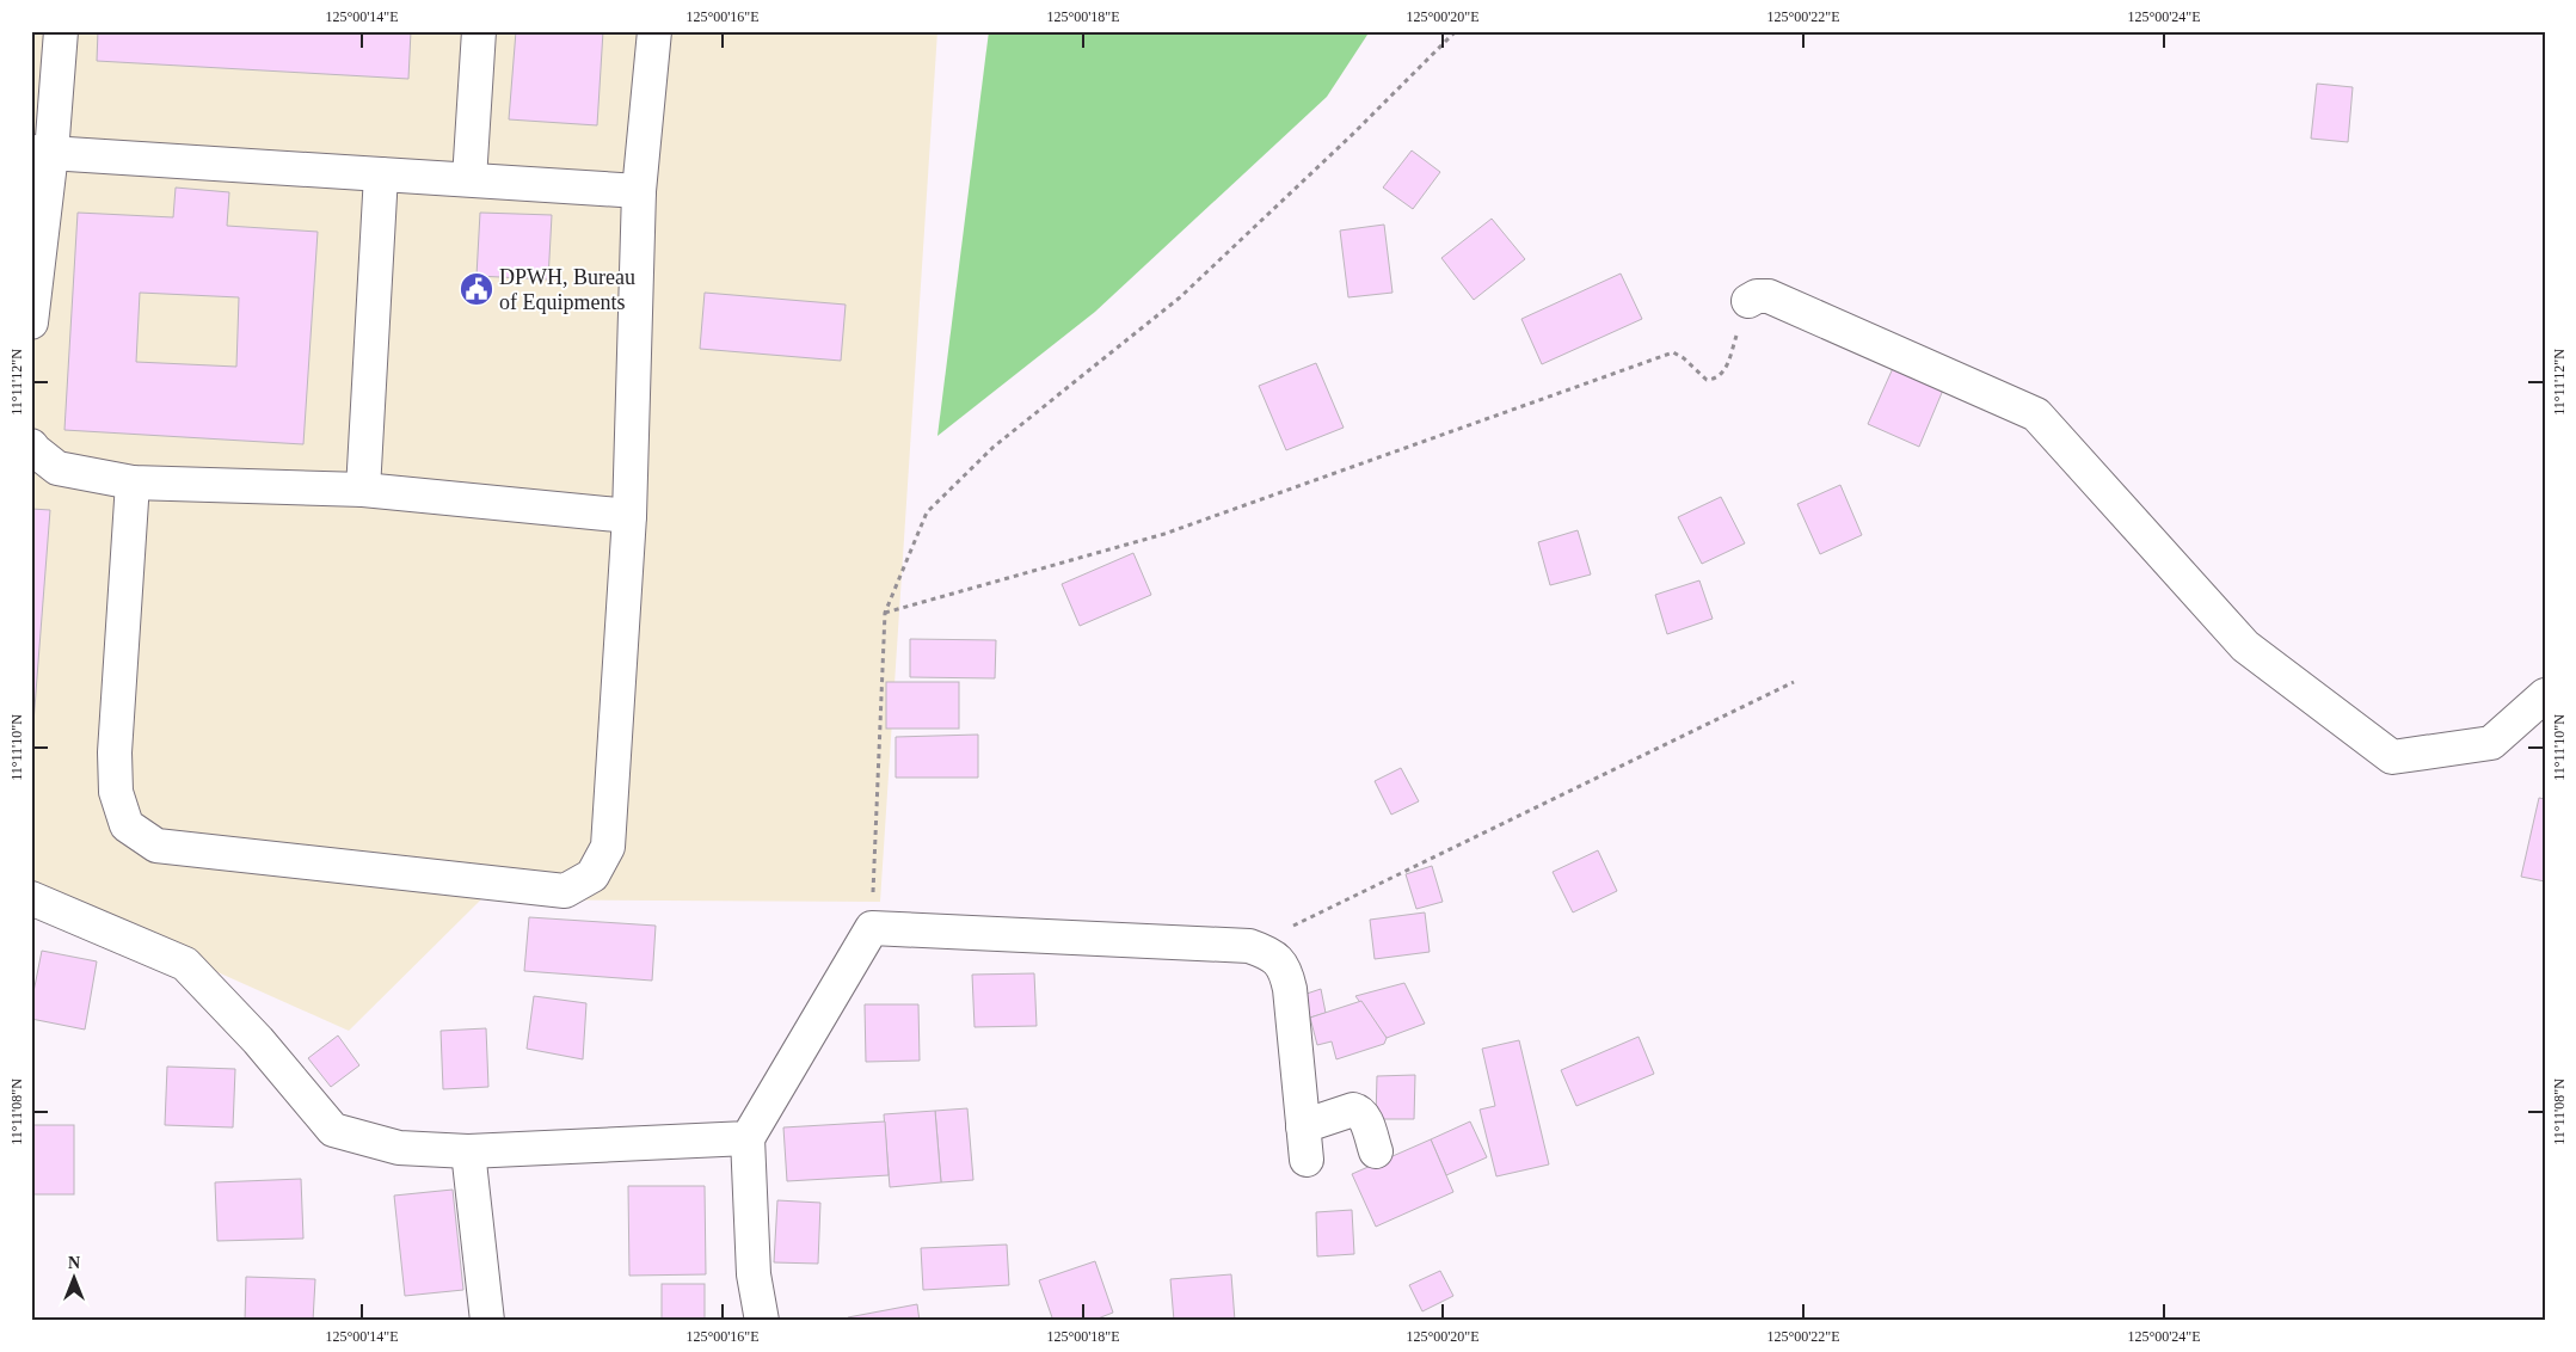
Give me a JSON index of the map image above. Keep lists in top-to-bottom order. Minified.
{"places":{"public building":["DPWH, Bureau of Equipments"]},"north":"top","coordinates":["125°00'14\"E","125°00'16\"E","125°00'18\"E","125°00'20\"E","125°00'22\"E","125°00'24\"E","11°11'12\"N","11°11'10\"N","11°11'08\"N"]}
